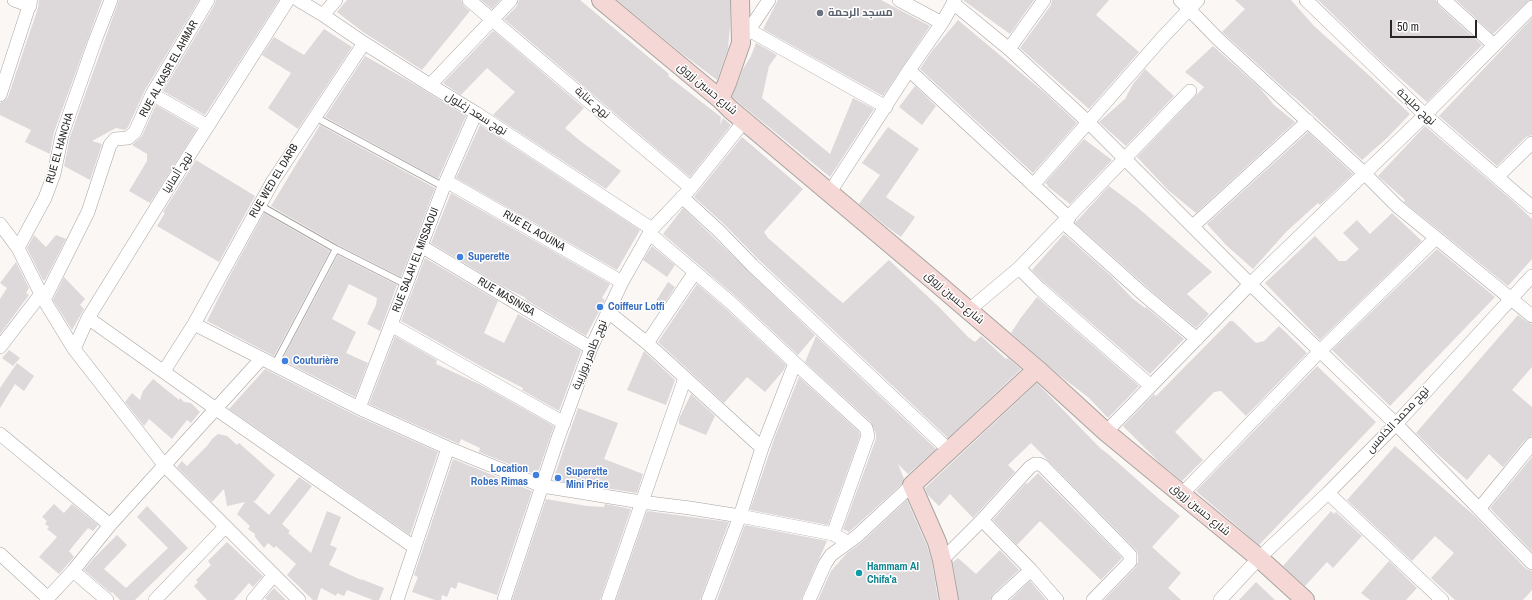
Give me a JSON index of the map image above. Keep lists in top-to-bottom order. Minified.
{"streets":{"street":["RUE AL KASR EL AHMAR","شارع حسين زروق","نهج عنابة","نهج صليحة","نهج سعد زغلول","RUE EL HANCHA","نهج ألمانيا","RUE WED EL DARB","RUE EL AOUINA","RUE SALAH EL MISSAOUI","RUE MASINISA","نهج طاهر بوزريبة","نهج محمد الخامس"]},"crossings":[["شارع حسين زروق","نهج طاهر بوزريبة"],["شارع حسين زروق","نهج محمد الخامس"],["نهج عنابة","نهج طاهر بوزريبة"],["نهج سعد زغلول","RUE WED EL DARB"],["نهج سعد زغلول","RUE SALAH EL MISSAOUI"],["نهج سعد زغلول","نهج طاهر بوزريبة"],["RUE EL AOUINA","RUE SALAH EL MISSAOUI"],["RUE EL AOUINA","نهج طاهر بوزريبة"],["RUE SALAH EL MISSAOUI","RUE MASINISA"],["RUE MASINISA","نهج طاهر بوزريبة"]],"places":["مسجد الرحمة","Superette","Coiffeur Lotfi","Couturière","Location Robes Rimas","Superette Mini Price","Hammam Al Chifa'a"],"scale_bar":"50 m"}
